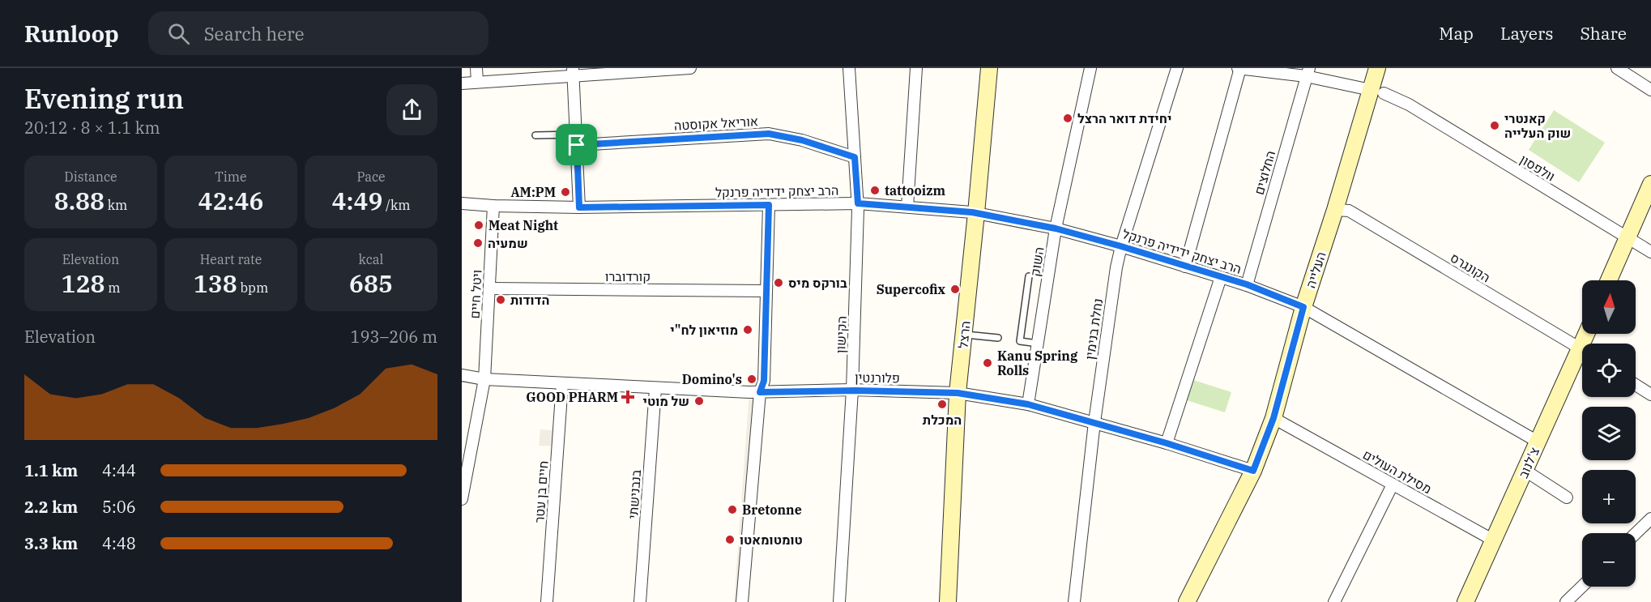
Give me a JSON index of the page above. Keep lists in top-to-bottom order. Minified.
{"streets":{"street":["אוריאל אקוסטה","וולפסון","החלוצים","הרב יצחק ידידיה פרנקל","השוק","הקונגרס","העלייה","קורדוברו","ויטל חיים","נחלת בנימין","הקישון","הרצל","פלורנטין","צ'לנוב","מסילת העולים","חיים בן עטר","בנבנישתי"]},"crossings":[["אוריאל אקוסטה","הקישון"],["וולפסון","החלוצים"],["וולפסון","העלייה"],["החלוצים","הרב יצחק ידידיה פרנקל"],["הרב יצחק ידידיה פרנקל","השוק"],["הרב יצחק ידידיה פרנקל","העלייה"],["הרב יצחק ידידיה פרנקל","ויטל חיים"],["הרב יצחק ידידיה פרנקל","נחלת בנימין"],["הרב יצחק ידידיה פרנקל","הקישון"],["הרב יצחק ידידיה פרנקל","הרצל"],["הרב יצחק ידידיה פרנקל","צ'לנוב"],["השוק","פלורנטין"],["הקונגרס","העלייה"],["העלייה","פלורנטין"],["העלייה","מסילת העולים"],["קורדוברו","ויטל חיים"],["ויטל חיים","פלורנטין"],["נחלת בנימין","פלורנטין"],["הקישון","פלורנטין"],["הרצל","פלורנטין"],["פלורנטין","חיים בן עטר"],["פלורנטין","בנבנישתי"],["צ'לנוב","מסילת העולים"]],"places":{"other":["יחידת דואר הרצל","קאנטרי שוק העלייה","tattooizm","AM:PM","Meat Night","שמעיה","בורקס מיס","Supercofix","הדודות","מוזיאון לח\"י","Kanu Spring Rolls","Domino's","של מוטי","המכלת","Bretonne","טומטומאטו"],"health":["GOOD PHARM"]},"north":"top","page":{"header":"Runloop","search":"Search here","nav":["Map","Layers","Share"],"heading":["Evening run","20:12 · 8 × 1.1 km"],"stats":[["Distance","8.88 km"],["Time","42:46"],["Pace","4:49 /km"],["Elevation","128 m"],["Heart rate","138 bpm"],["kcal","685"]],"map_buttons":["+","−"],"chart":["Elevation","193–206 m"],"list":[{"name":"1.1 km","note":"4:44"},{"name":"2.2 km","note":"5:06"},{"name":"3.3 km","note":"4:48"}]}}
